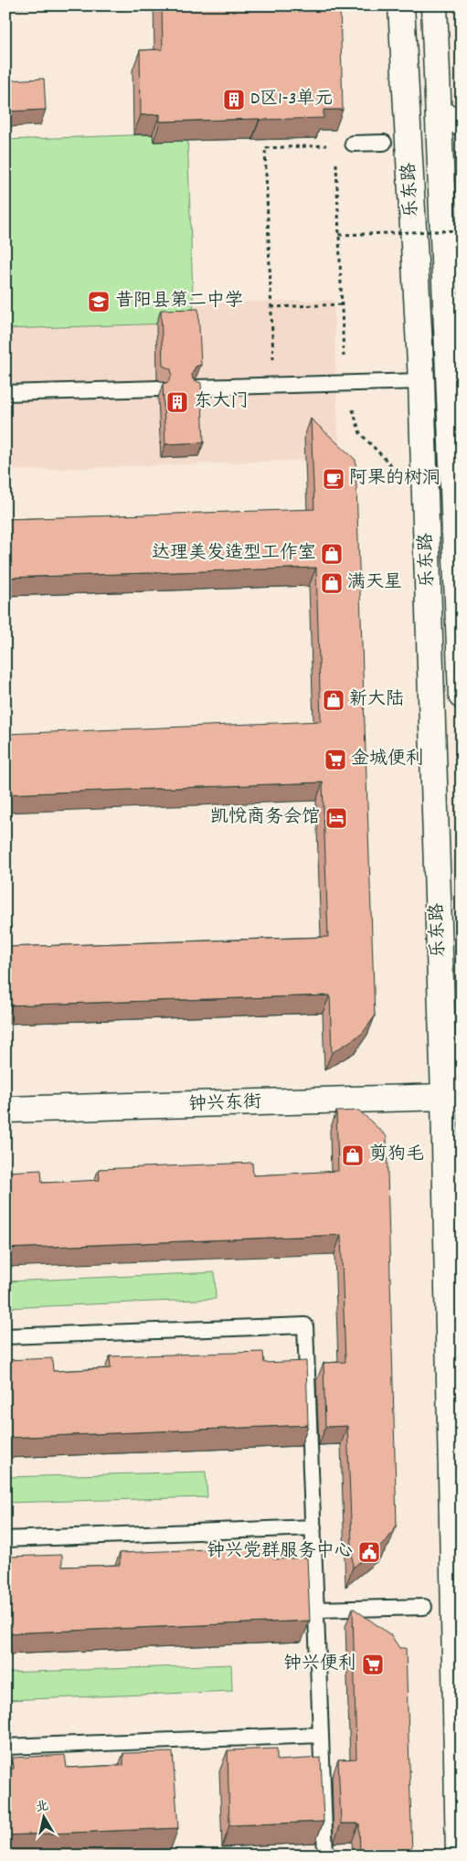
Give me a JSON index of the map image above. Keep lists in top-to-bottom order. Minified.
{"streets":{"main road":["乐东路","钟兴东街"]},"crossings":[["乐东路","钟兴东街"]],"places":{"building":["D区1-3单元","东大门"],"school or university":["昔阳县第二中学"],"cafe":["阿果的树洞"],"shop":["达理美发造型工作室","满天星","新大陆","剪狗毛"],"supermarket":["金城便利","钟兴便利"],"hotel":["凯悦商务会馆"],"public building":["钟兴党群服务中心"]},"north":"top"}
